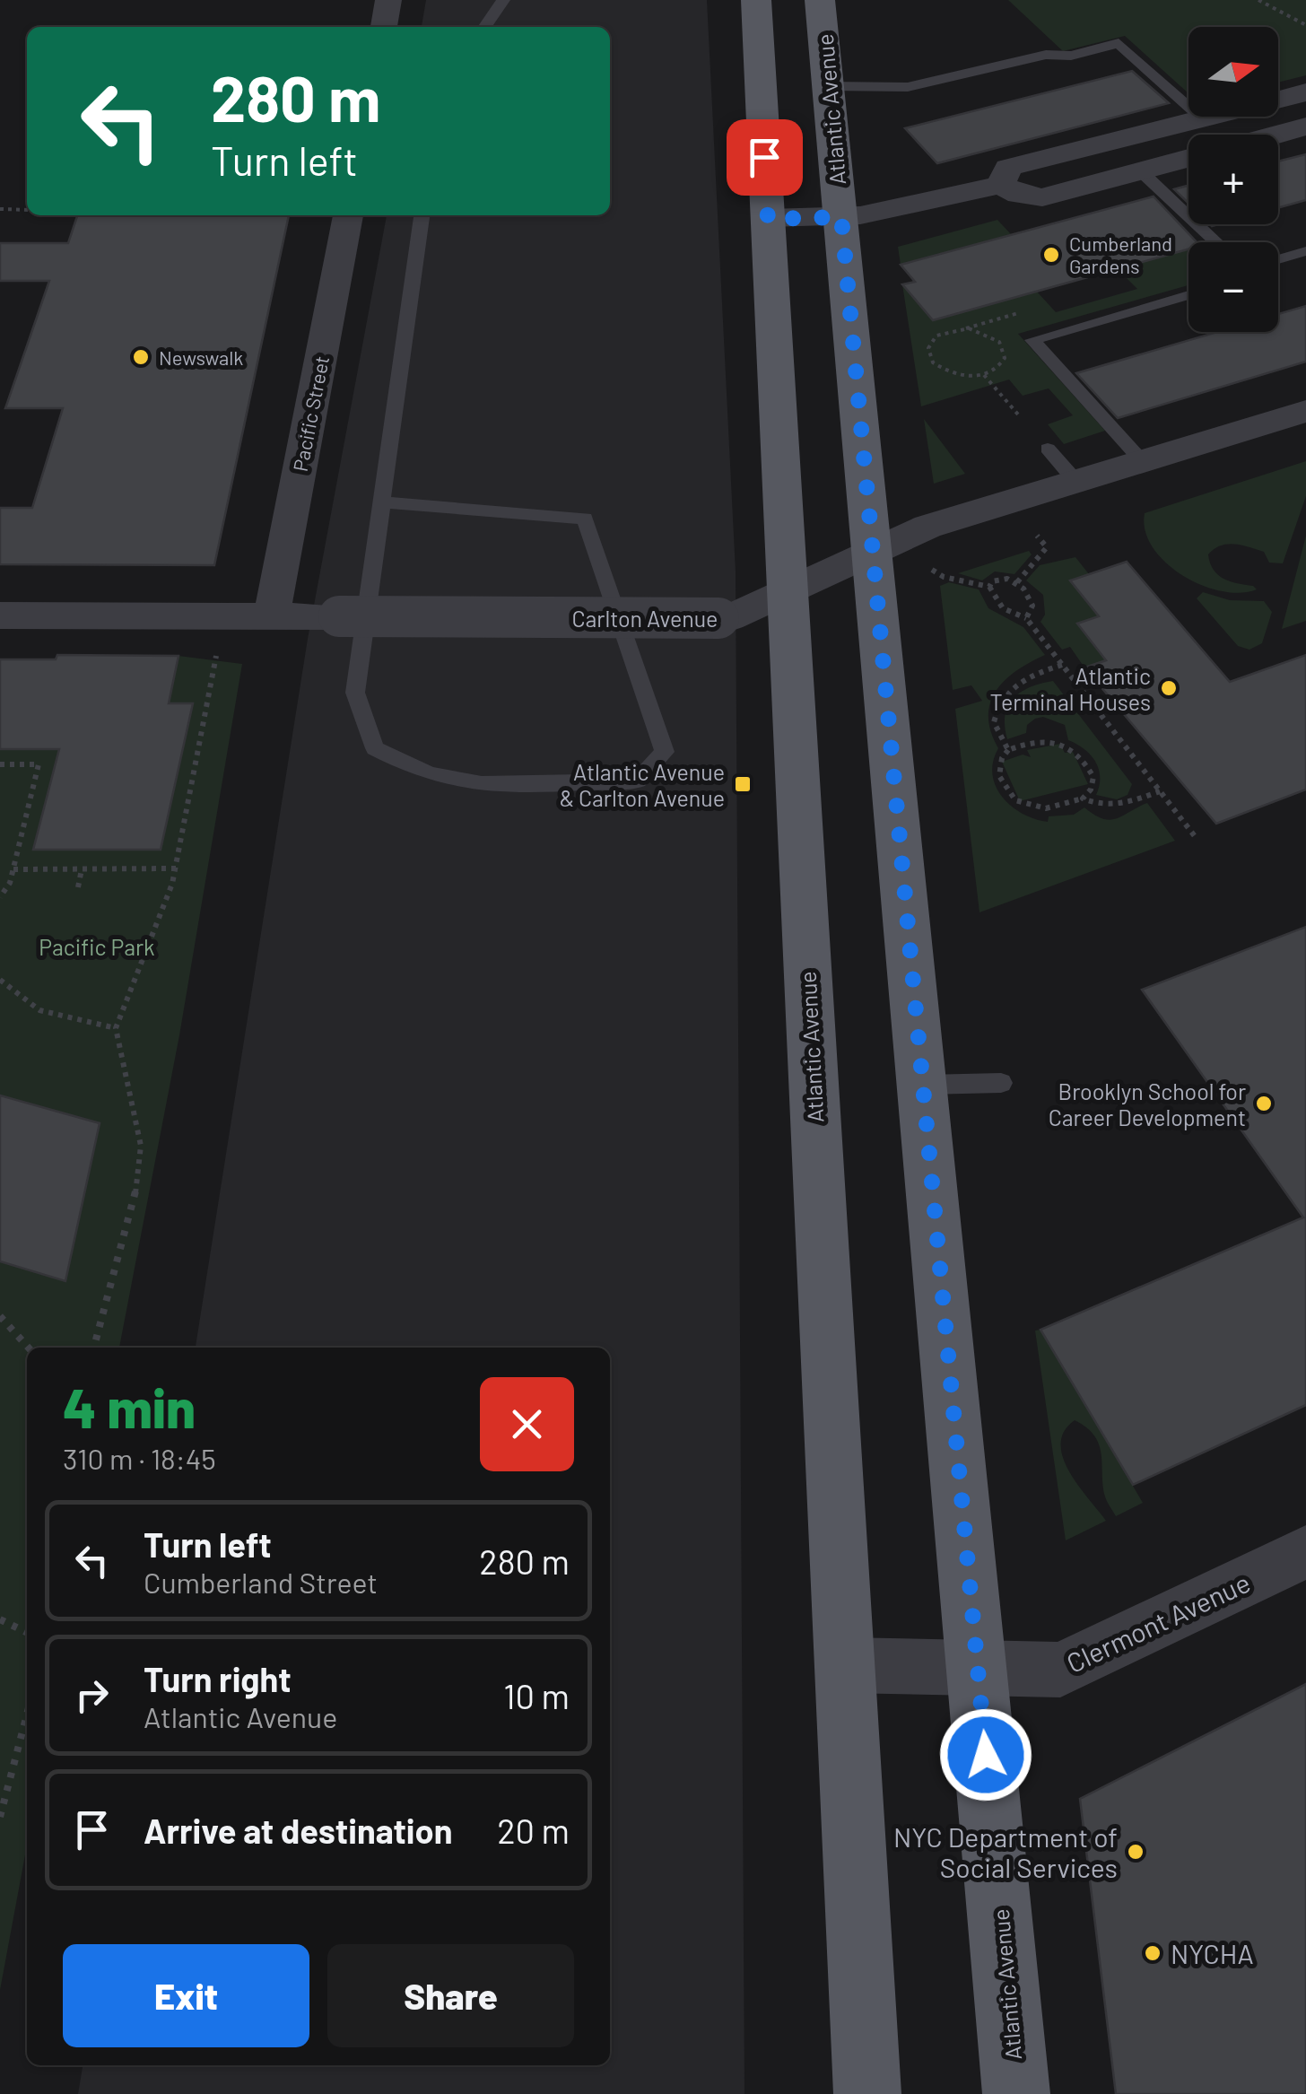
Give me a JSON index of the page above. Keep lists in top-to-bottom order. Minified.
{"streets":{"main road":["Atlantic Avenue"],"street":["Pacific Street","Carlton Avenue","Clermont Avenue"]},"crossings":[["Atlantic Avenue","Carlton Avenue"],["Atlantic Avenue","Clermont Avenue"],["Pacific Street","Carlton Avenue"]],"parks":["Pacific Park"],"places":{"other":["Cumberland Gardens","Newswalk","Atlantic Terminal Houses","Brooklyn School for Career Development","NYC Department of Social Services","NYCHA"],"transit":["Atlantic Avenue & Carlton Avenue"]},"north":"right","page":{"map_buttons":["+","−"],"turn":["280 m","Turn left"],"heading":["4 min","310 m · 18:45"],"list":[{"name":"Turn left","note":"Cumberland Street","value":"280 m"},{"name":"Turn right","note":"Atlantic Avenue","value":"10 m"},{"name":"Arrive at destination","value":"20 m"}],"buttons":["Exit","Share"]}}
